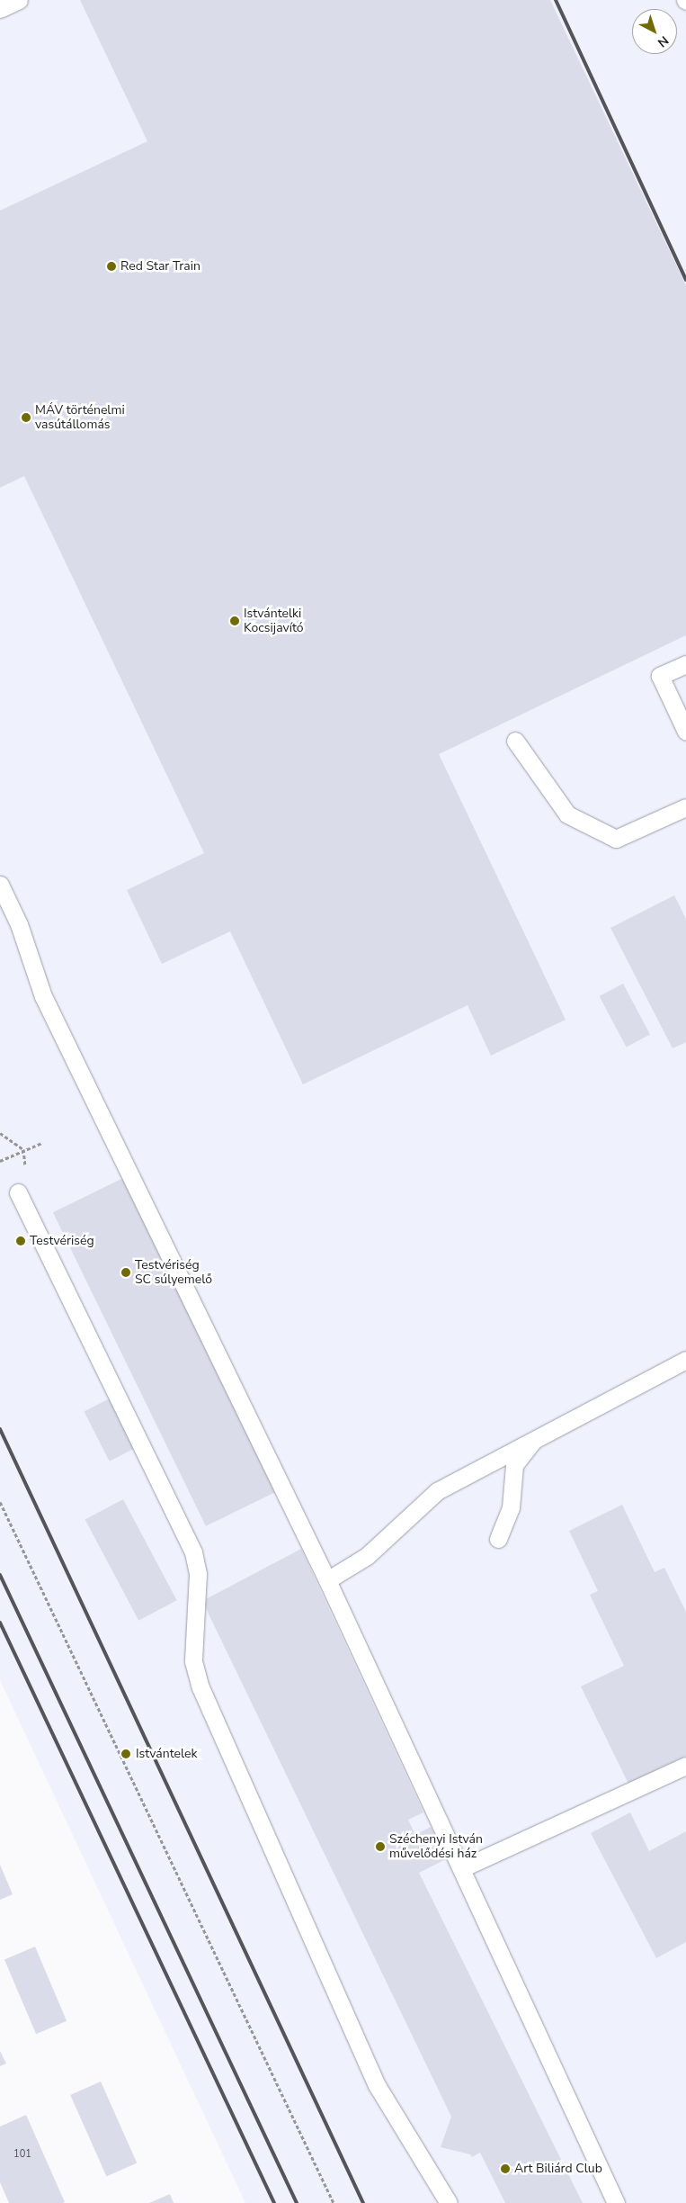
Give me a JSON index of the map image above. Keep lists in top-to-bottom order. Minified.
{"places":["Red Star Train","MÁV történelmi vasútállomás","Istvántelki Kocsijavító","Testvériség","Testvériség SC súlyemelő","Istvántelek","Széchenyi István művelődési ház","Art Biliárd Club"],"house_numbers":["101"],"north":"bottom right"}
